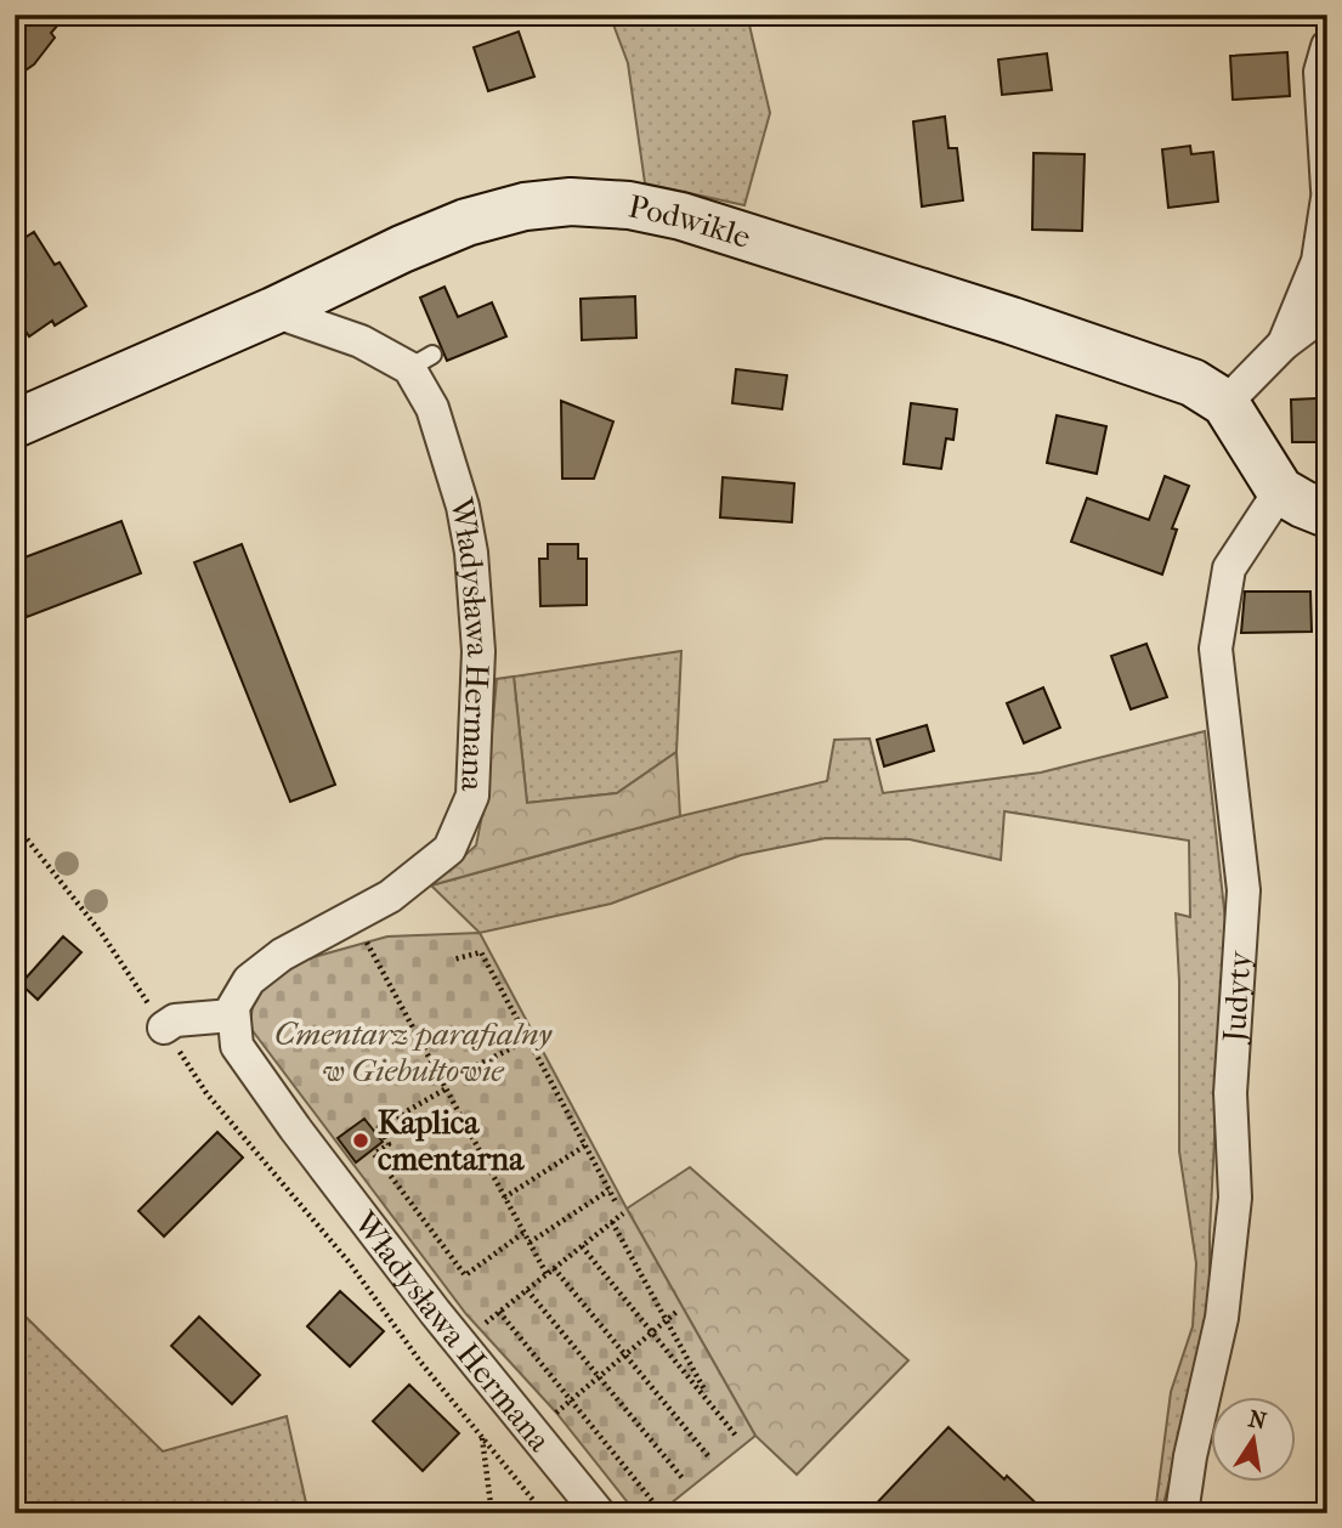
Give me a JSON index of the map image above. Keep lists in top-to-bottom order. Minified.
{"streets":{"street":["Podwikle","Władysława Hermana","Judyty"]},"crossings":[["Podwikle","Władysława Hermana"],["Podwikle","Judyty"]],"parks":["Cmentarz parafialny w Giebułtowie"],"places":["Kaplica cmentarna"],"north":"top"}
